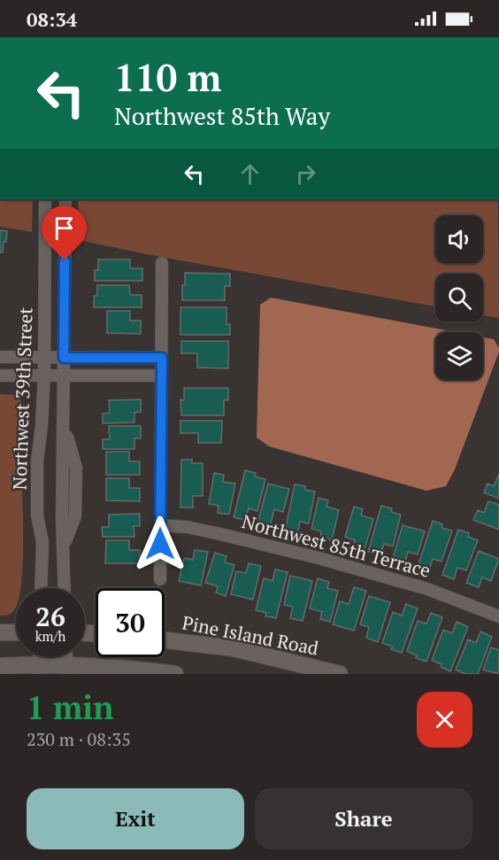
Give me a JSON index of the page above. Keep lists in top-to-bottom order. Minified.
{"streets":{"main road":["Pine Island Road"],"street":["Northwest 39th Street","Northwest 85th Terrace"]},"page":{"status":"08:34","turn":["110 m","Northwest 85th Way"],"speed":"26 km/h","limit":"30","heading":["1 min","230 m · 08:35"],"buttons":["Exit","Share"]}}
